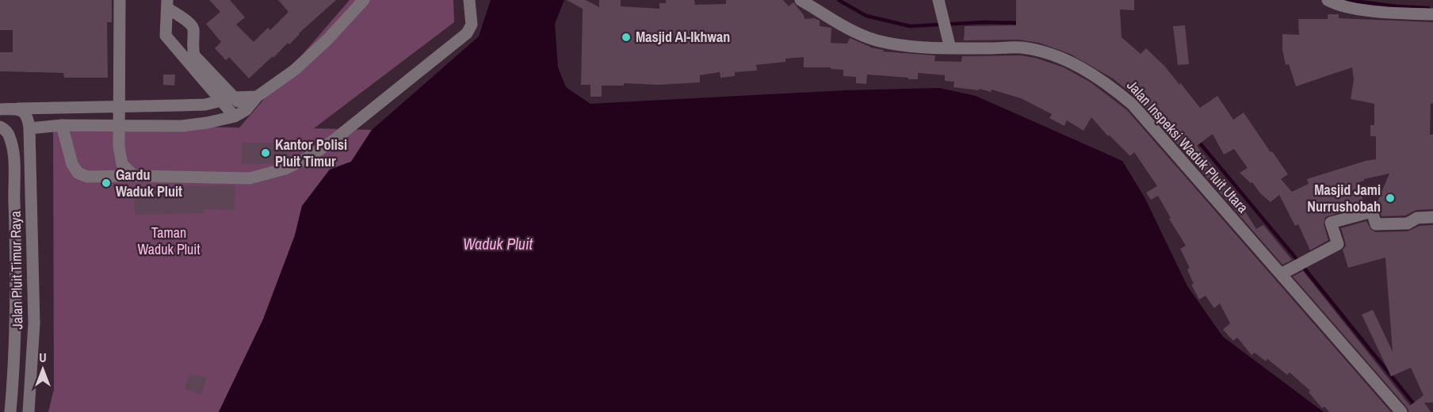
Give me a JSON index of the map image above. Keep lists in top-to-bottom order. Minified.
{"streets":{"street":["Jalan Inspeksi Waduk Pluit Utara","Jalan Pluit Timur Raya"]},"water":["Waduk Pluit"],"parks":["Taman Waduk Pluit"],"places":["Masjid Al-Ikhwan","Kantor Polisi Pluit Timur","Gardu Waduk Pluit","Masjid Jami Nurrushobah"],"north":"top"}
